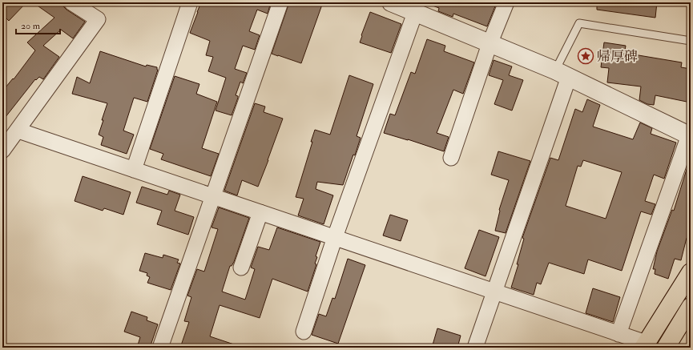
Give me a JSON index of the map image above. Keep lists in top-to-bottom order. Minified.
{"places":{"place":["帰厚碑"]},"scale_bar":"20 m"}
